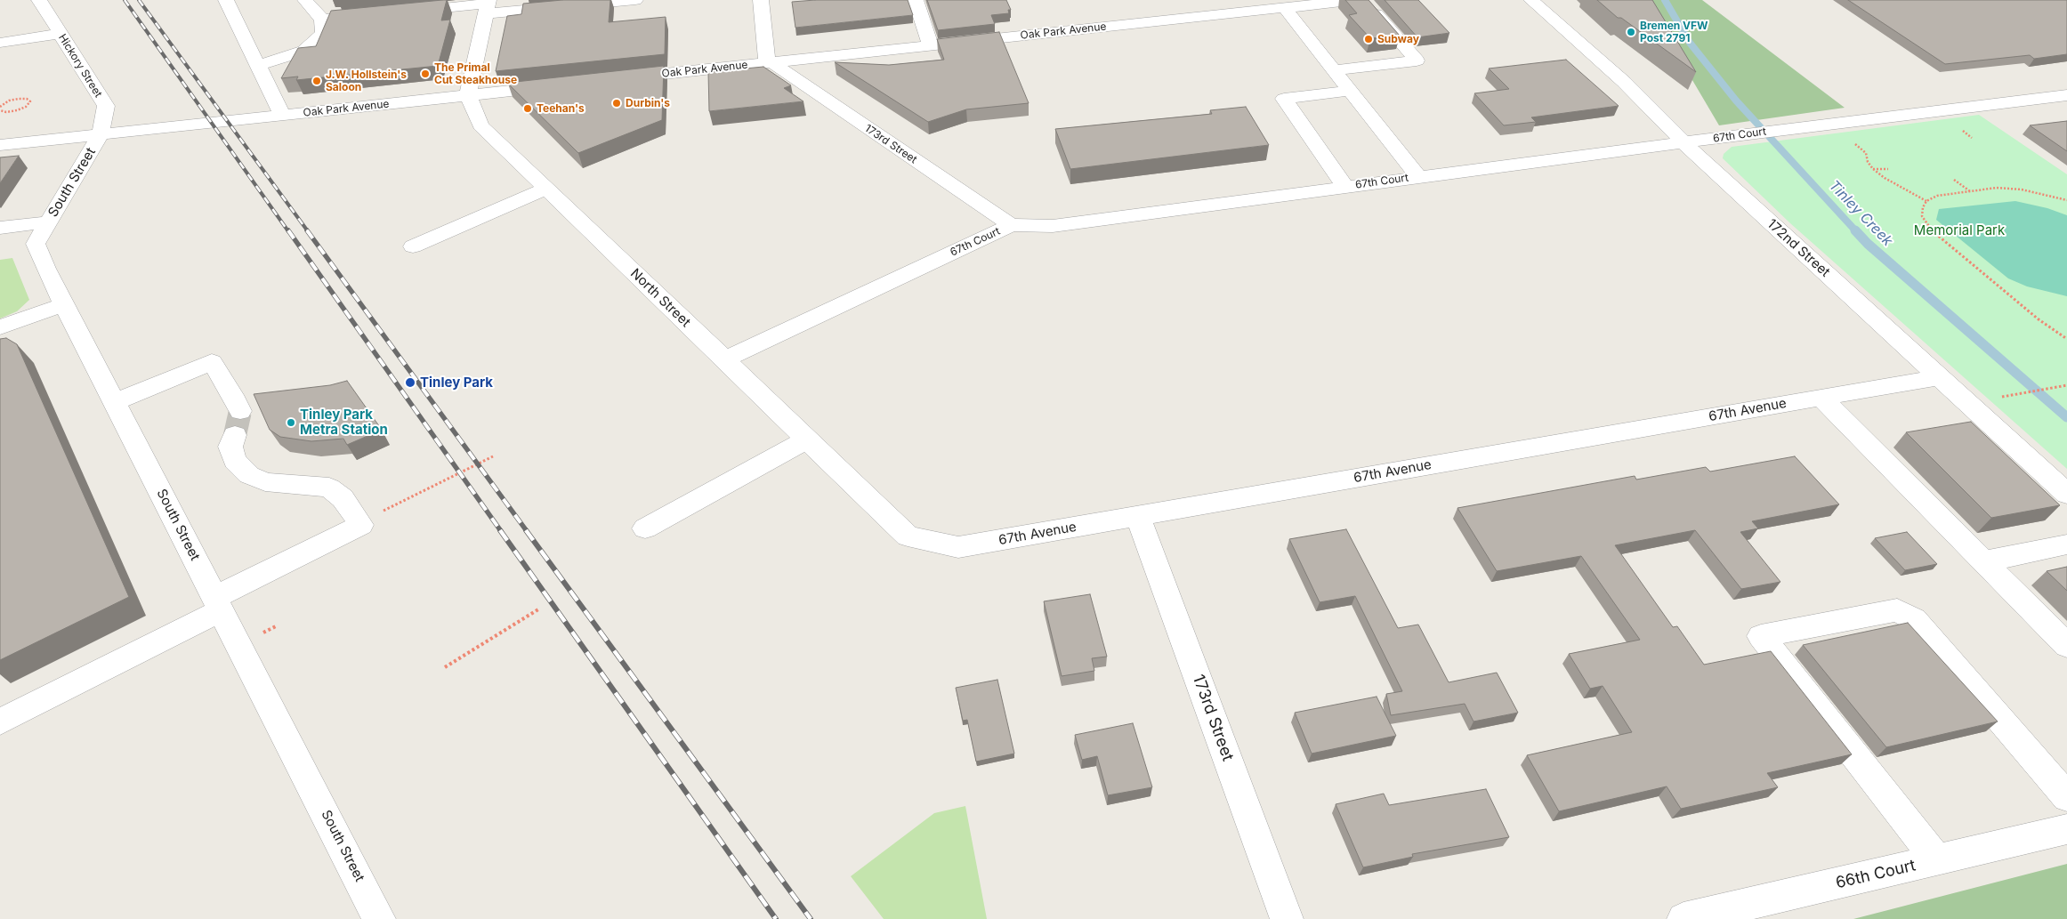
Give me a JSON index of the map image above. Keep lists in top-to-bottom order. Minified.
{"streets":{"street":["Oak Park Avenue","Hickory Street","67th Court","173rd Street","South Street","172nd Street","North Street","67th Avenue","66th Court"]},"crossings":[["Oak Park Avenue","Hickory Street"],["Oak Park Avenue","173rd Street"],["Oak Park Avenue","South Street"],["Oak Park Avenue","North Street"],["Hickory Street","South Street"],["67th Court","173rd Street"],["67th Court","172nd Street"],["67th Court","North Street"],["173rd Street","67th Avenue"],["172nd Street","67th Avenue"],["North Street","67th Avenue"]],"water":["Tinley Creek"],"parks":["Memorial Park"],"places":["Bremen VFW Post 2791","Subway","The Primal Cut Steakhouse","J.W. Hollstein's Saloon","Durbin's","Teehan's","Tinley Park","Tinley Park Metra Station"]}
